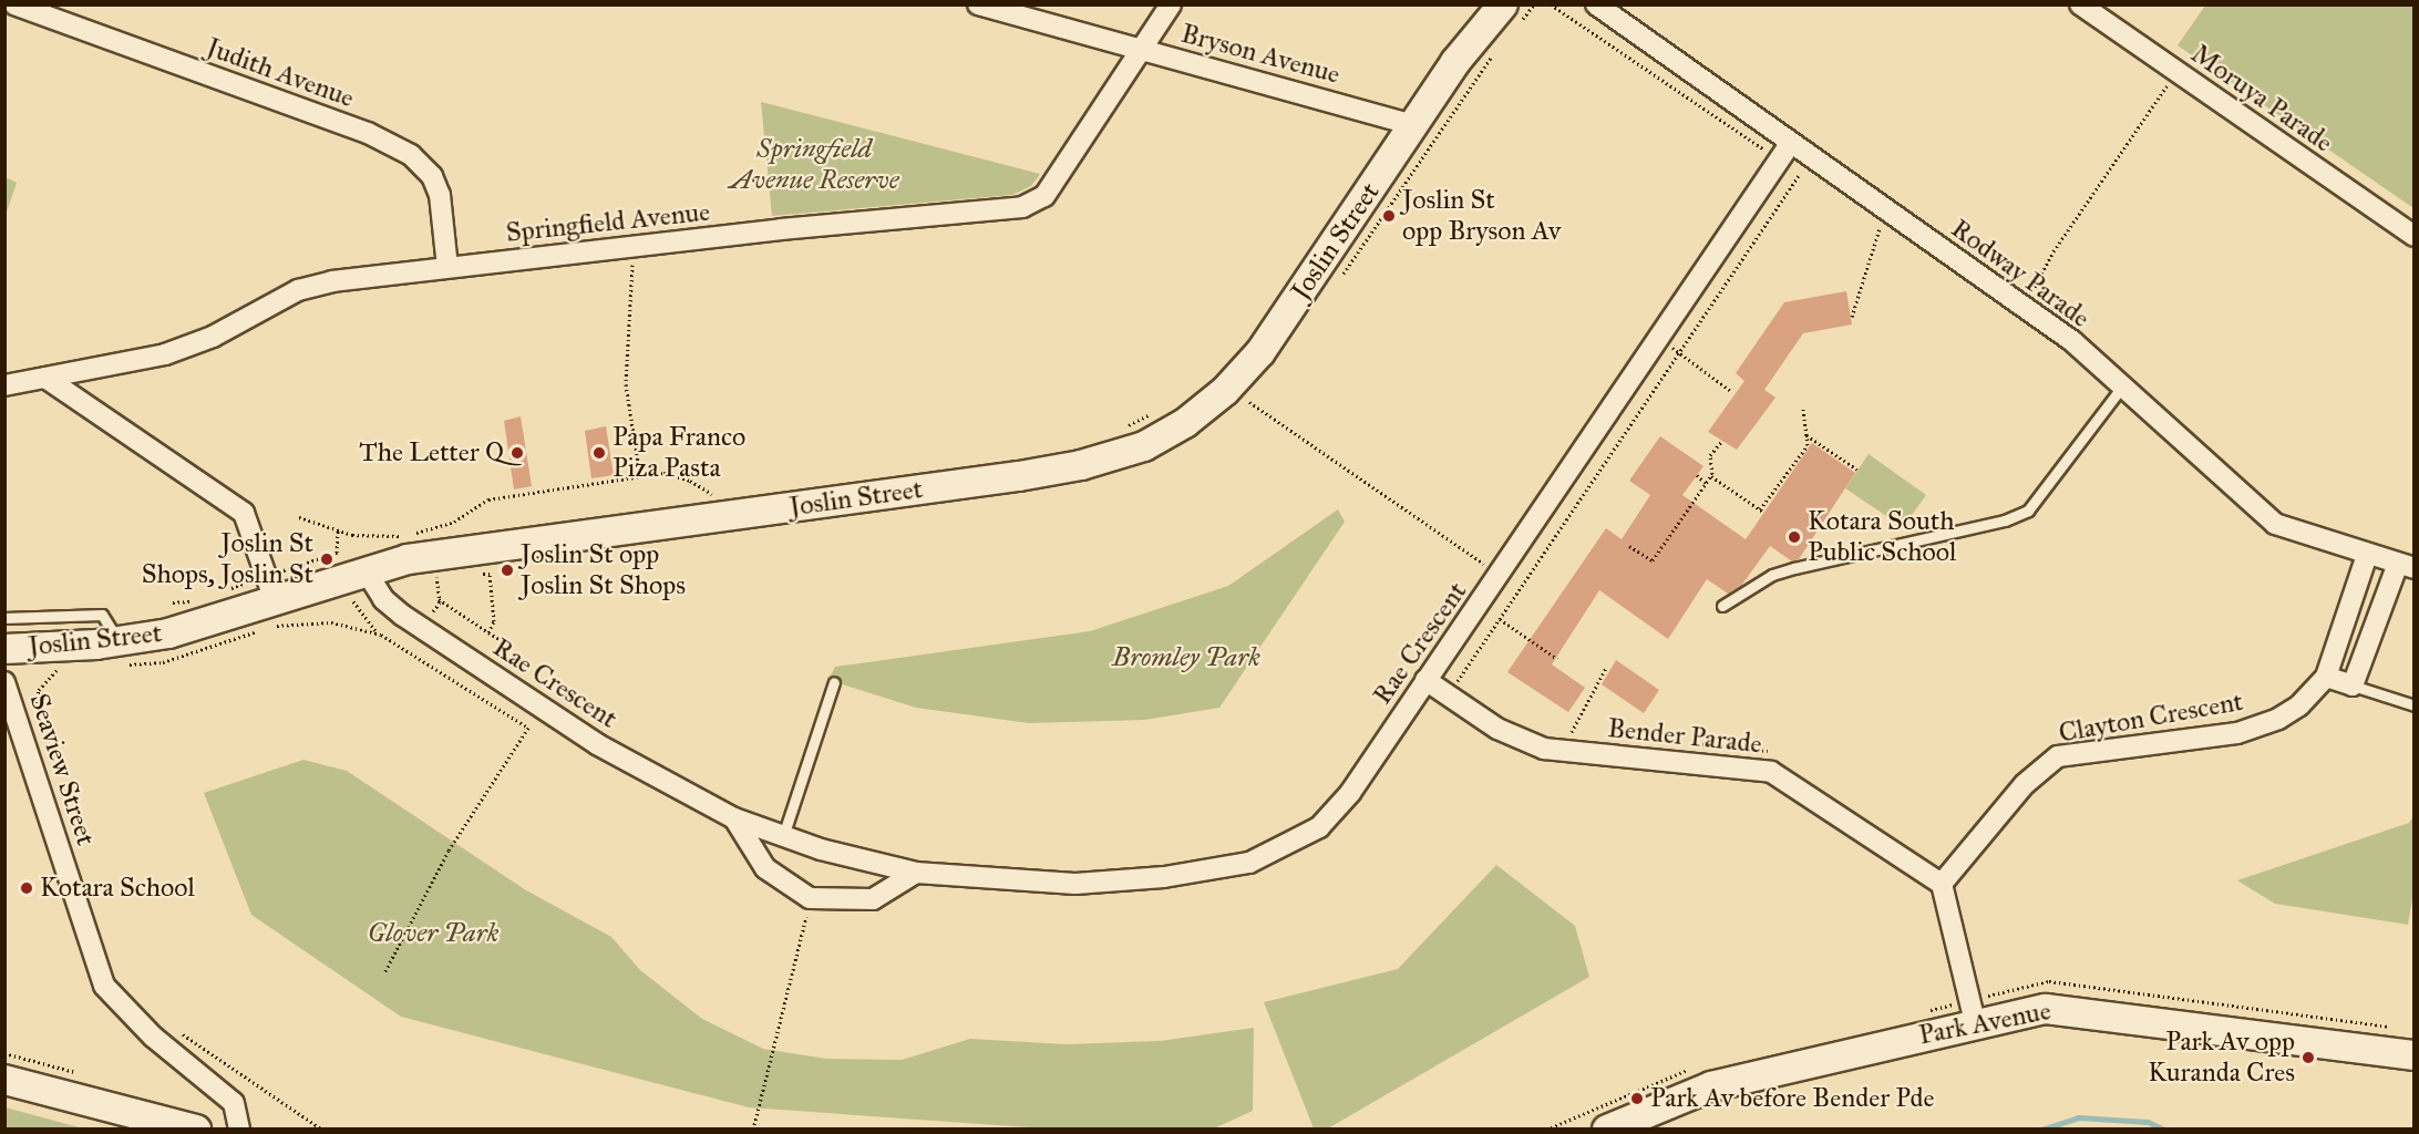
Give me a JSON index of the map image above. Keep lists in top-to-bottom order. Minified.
{"streets":{"street":["Bryson Avenue","Judith Avenue","Moruya Parade","Springfield Avenue","Joslin Street","Rodway Parade","Rae Crescent","Clayton Crescent","Bender Parade","Seaview Street","Park Avenue"]},"crossings":[["Bryson Avenue","Springfield Avenue"],["Bryson Avenue","Joslin Street"],["Judith Avenue","Springfield Avenue"],["Joslin Street","Rae Crescent"],["Rodway Parade","Rae Crescent"],["Rodway Parade","Clayton Crescent"],["Rae Crescent","Bender Parade"],["Clayton Crescent","Bender Parade"]],"parks":["Springfield Avenue Reserve","Bromley Park","Glover Park"],"places":["Joslin St opp Bryson Av","The Letter Q","Papa Franco Piza Pasta","Kotara South Public School","Joslin St Shops, Joslin St","Joslin St opp Joslin St Shops","Kotara School","Park Av opp Kuranda Cres","Park Av before Bender Pde"]}
